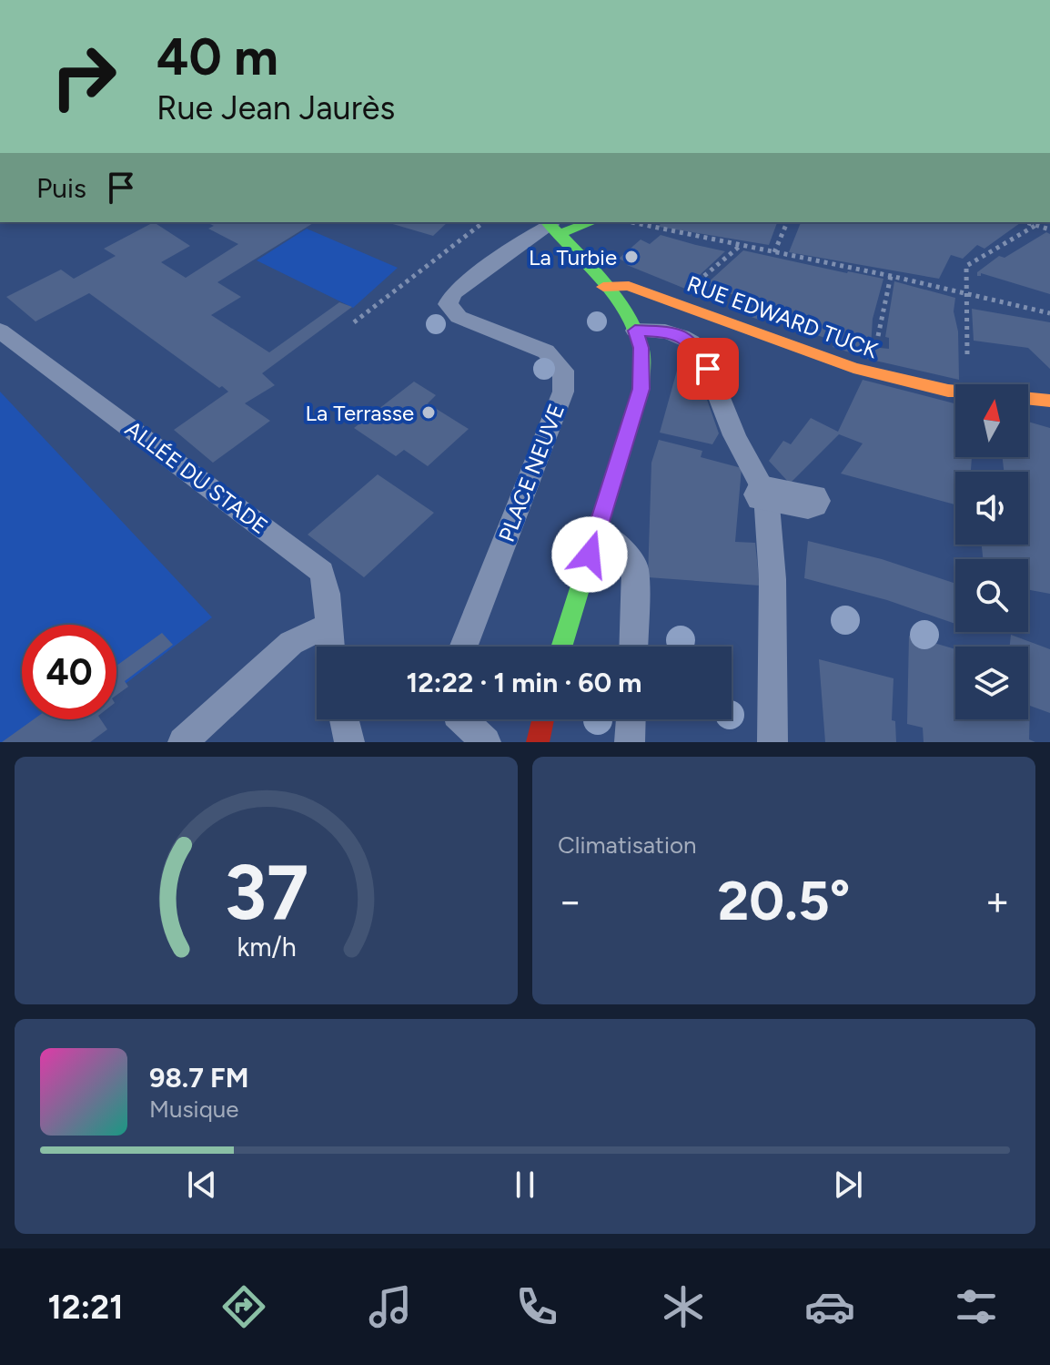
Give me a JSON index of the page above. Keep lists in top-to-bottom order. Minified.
{"streets":{"street":["RUE EDWARD TUCK"],"lane":["PLACE NEUVE","ALLÉE DU STADE"]},"places":["La Turbie","La Terrasse"],"north":"top","page":{"turn":["40 m","Rue Jean Jaurès"],"then":"Puis","limit":"40","trip":"12:22 · 1 min · 60 m","tile":"Climatisation","heat":["−","20.5°","+"],"song":["98.7 FM","Musique"],"tabs":"12:21","gauge":["37","km/h"]}}
